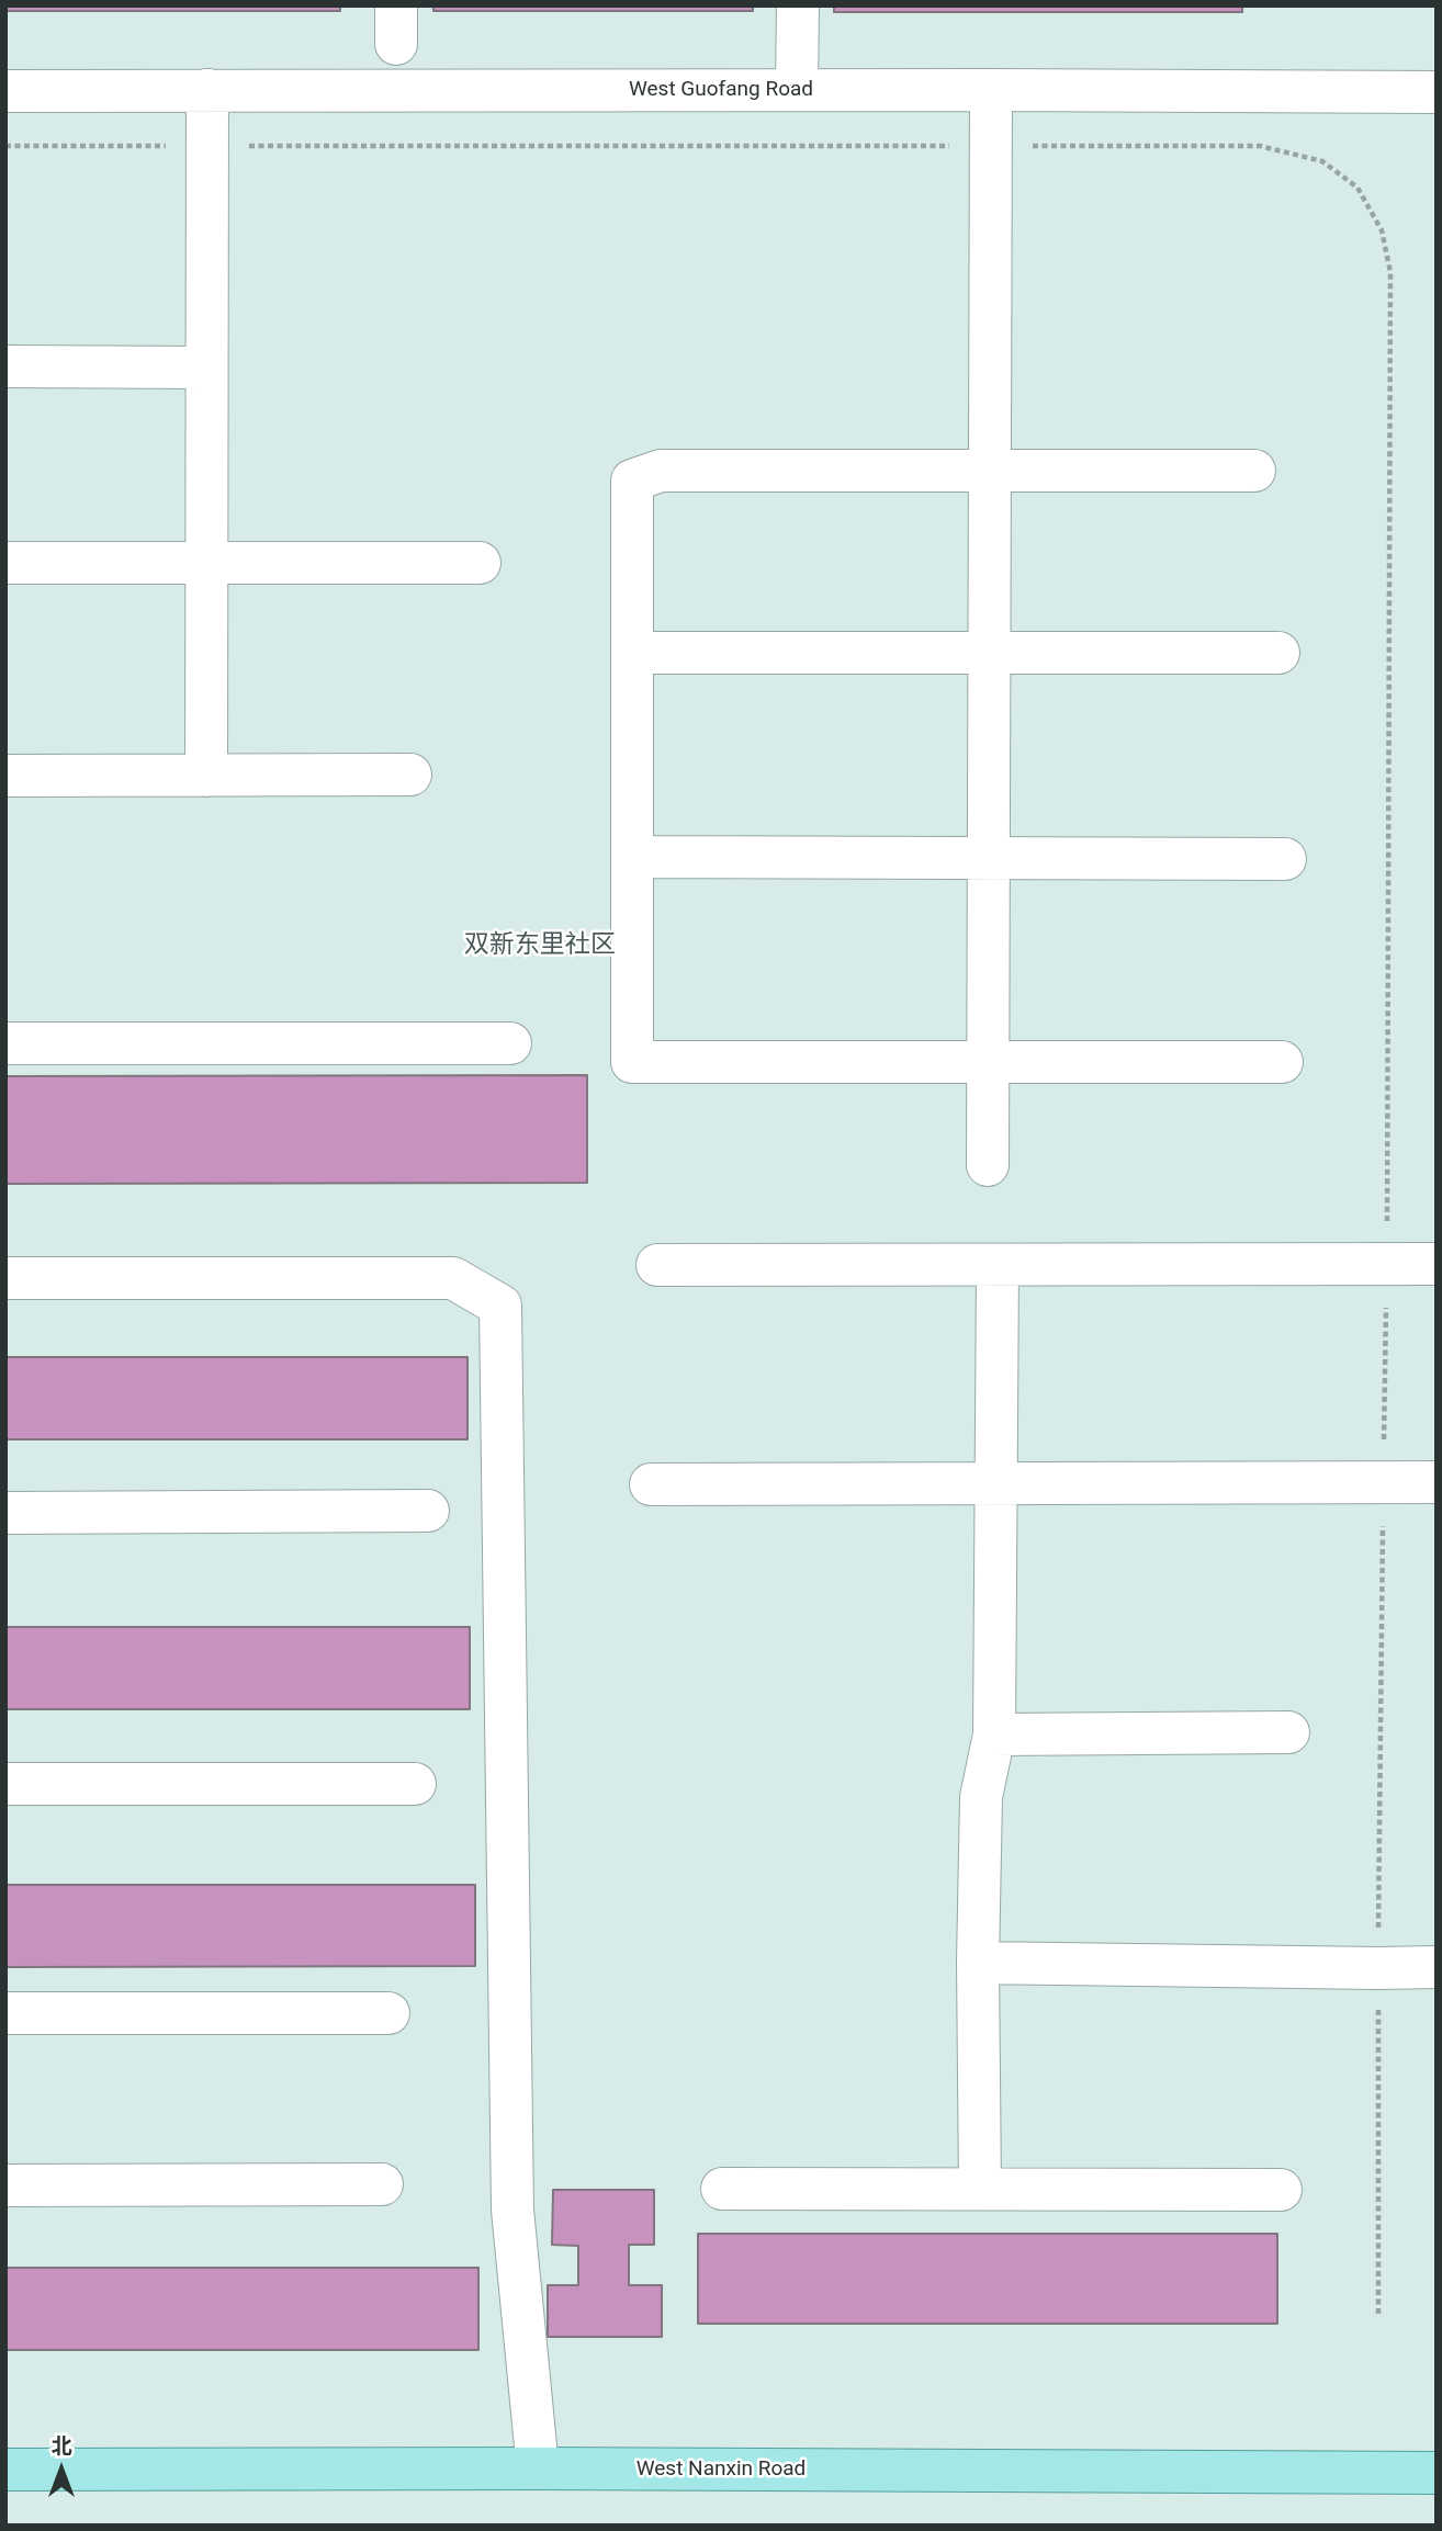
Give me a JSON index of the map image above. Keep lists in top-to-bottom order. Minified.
{"streets":{"main road":["West Nanxin Road"],"street":["West Guofang Road"]},"districts":["双新东里社区"],"north":"top"}
